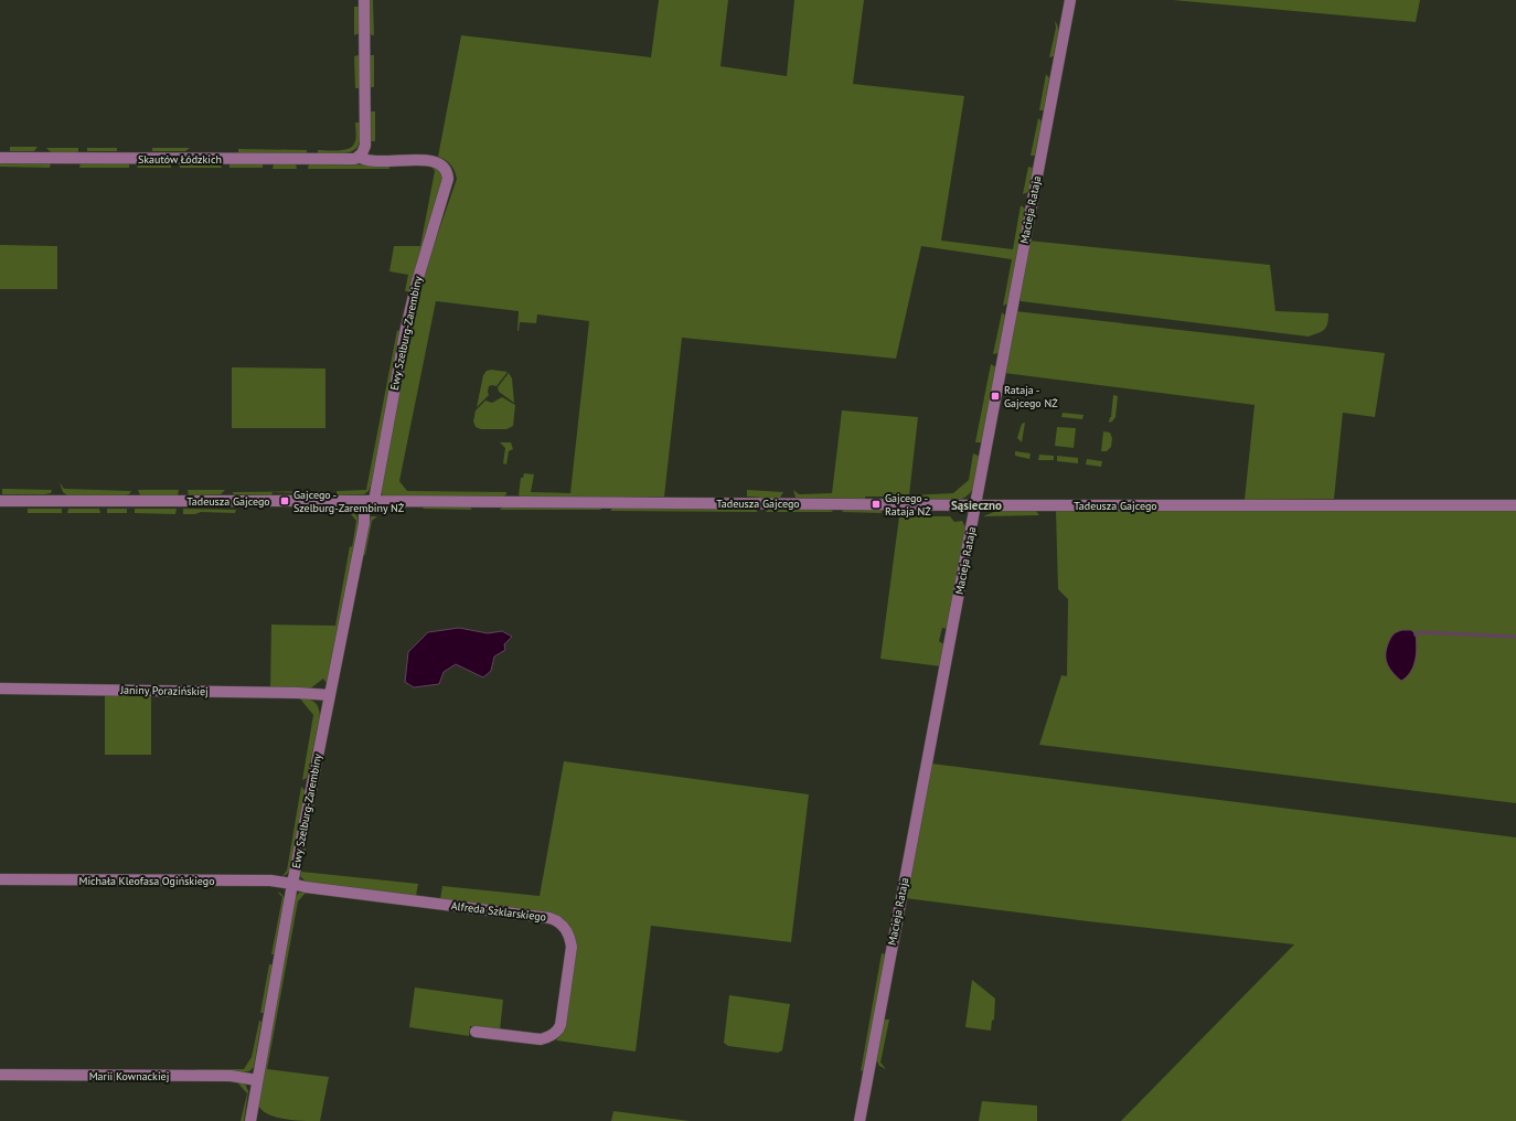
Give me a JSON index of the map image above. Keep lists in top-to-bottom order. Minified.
{"streets":{"street":["Skautów Łódzkich","Macieja Rataja","Ewy Szelburg-Zarembiny","Tadeusza Gajcego","Janiny Porazińskiej","Michała Kleofasa Ogińskiego","Alfreda Szklarskiego","Marii Kownackiej"]},"crossings":[["Skautów Łódzkich","Ewy Szelburg-Zarembiny"],["Macieja Rataja","Tadeusza Gajcego"],["Ewy Szelburg-Zarembiny","Tadeusza Gajcego"],["Ewy Szelburg-Zarembiny","Janiny Porazińskiej"],["Ewy Szelburg-Zarembiny","Michała Kleofasa Ogińskiego"],["Ewy Szelburg-Zarembiny","Alfreda Szklarskiego"],["Ewy Szelburg-Zarembiny","Marii Kownackiej"],["Michała Kleofasa Ogińskiego","Alfreda Szklarskiego"]],"districts":["Sąsieczno"],"places":{"transit":["Rataja - Gajcego NŻ","Gajcego - Szelburg-Zarembiny NŻ","Gajcego - Rataja NŻ"]}}
